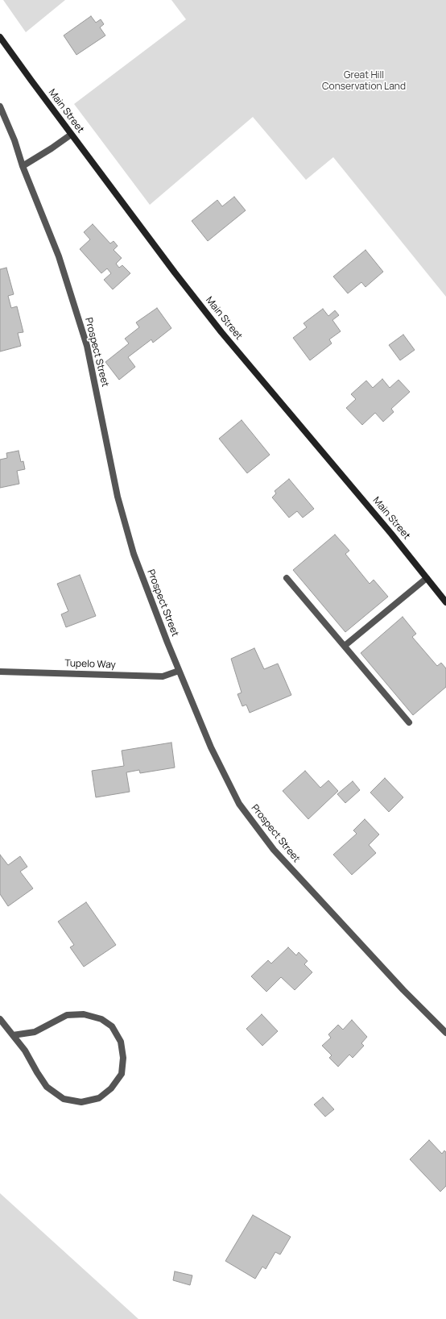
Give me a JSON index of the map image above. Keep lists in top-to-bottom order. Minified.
{"streets":{"main road":["Main Street"],"street":["Prospect Street","Tupelo Way"]},"crossings":[["Prospect Street","Tupelo Way"]],"parks":["Great Hill Conservation Land"]}
